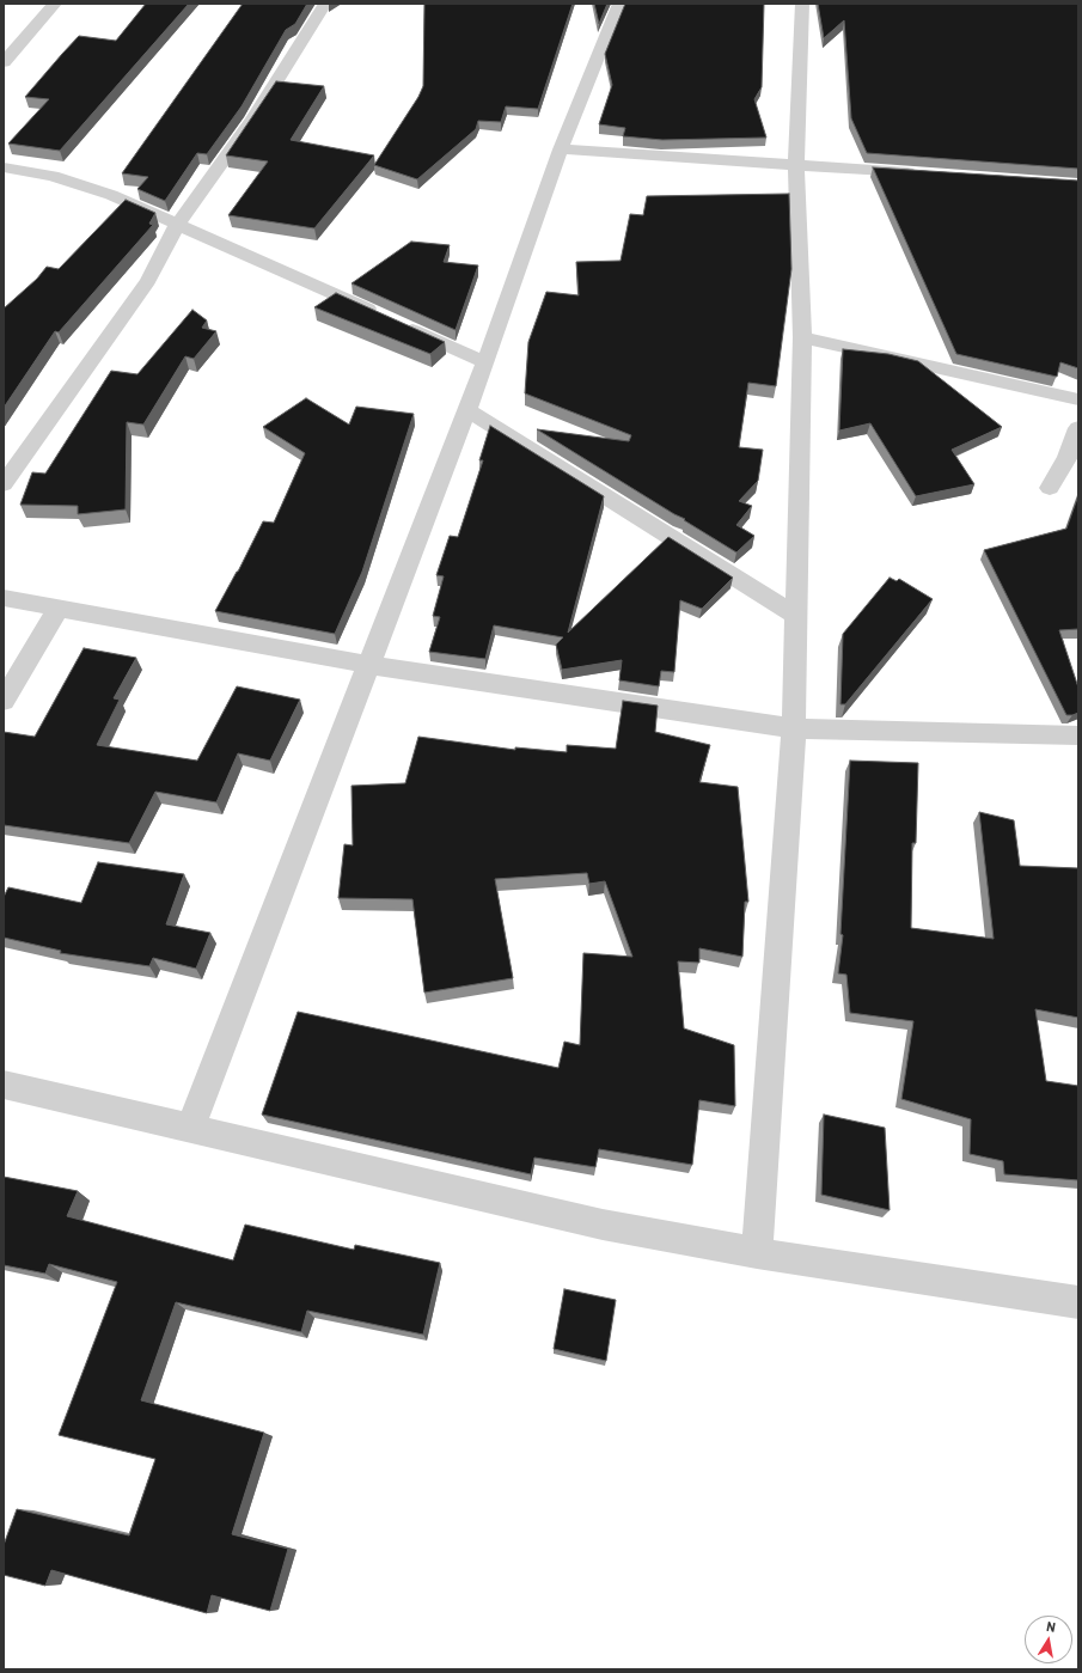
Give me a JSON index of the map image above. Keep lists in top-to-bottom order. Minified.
{"north":"top"}
